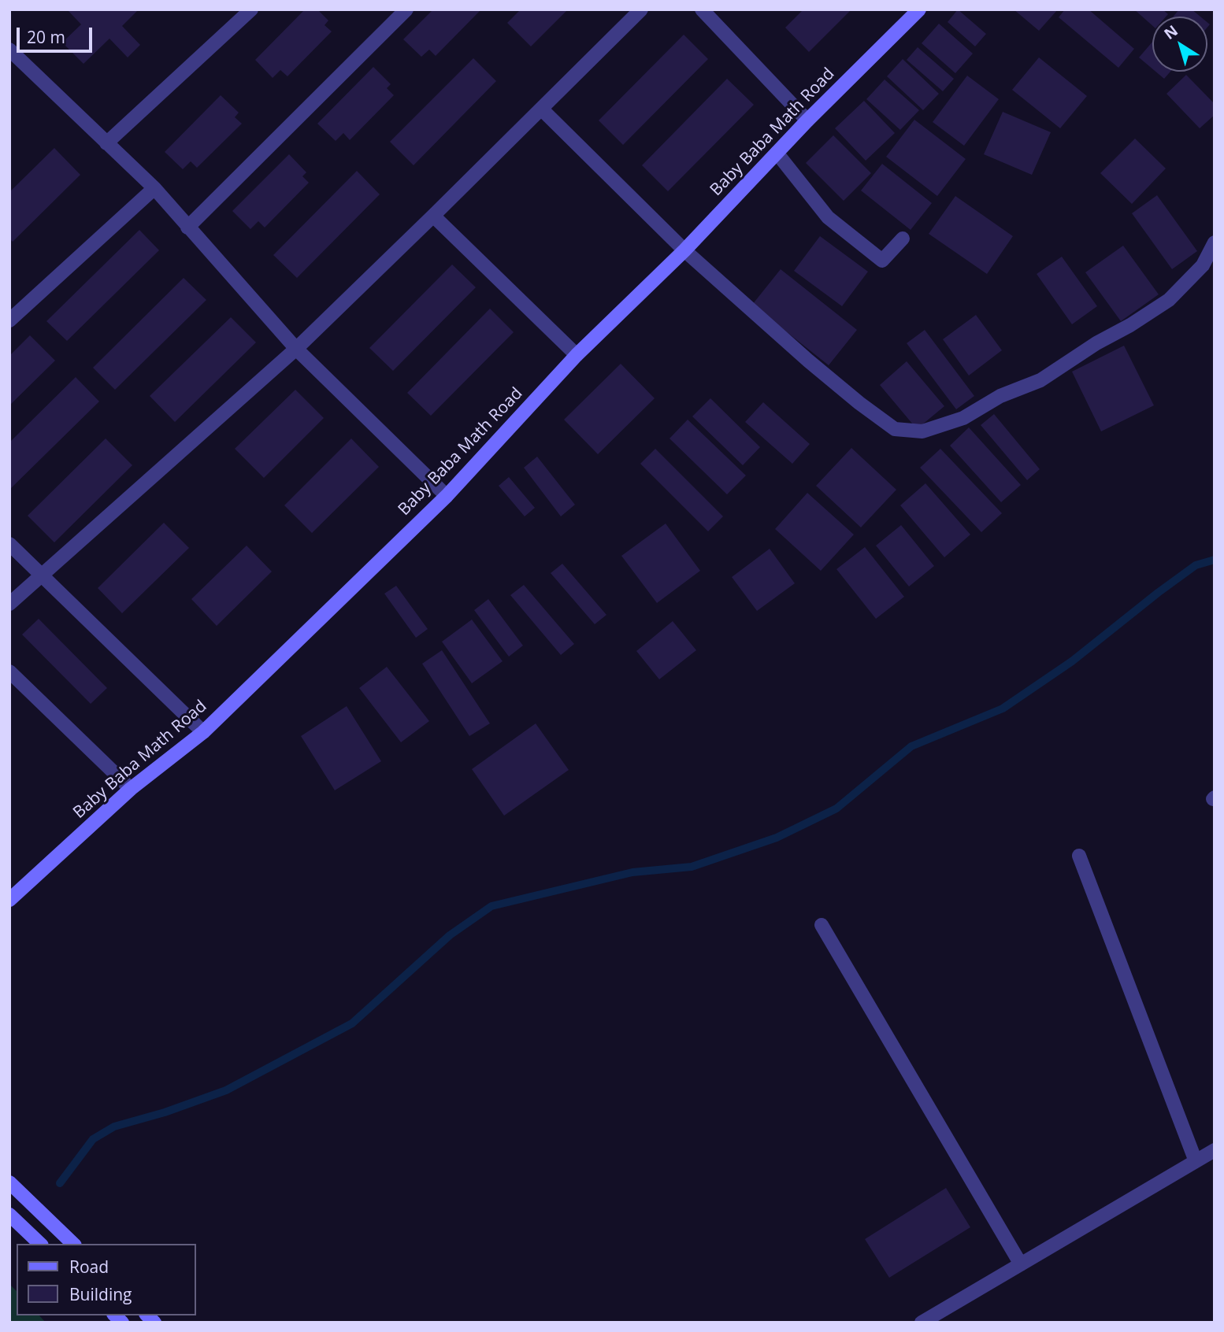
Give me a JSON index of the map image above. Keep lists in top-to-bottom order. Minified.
{"streets":{"street":["Baby Baba Math Road"]},"legend":["Road","Building"],"scale_bar":"20 m","north":"top left"}
